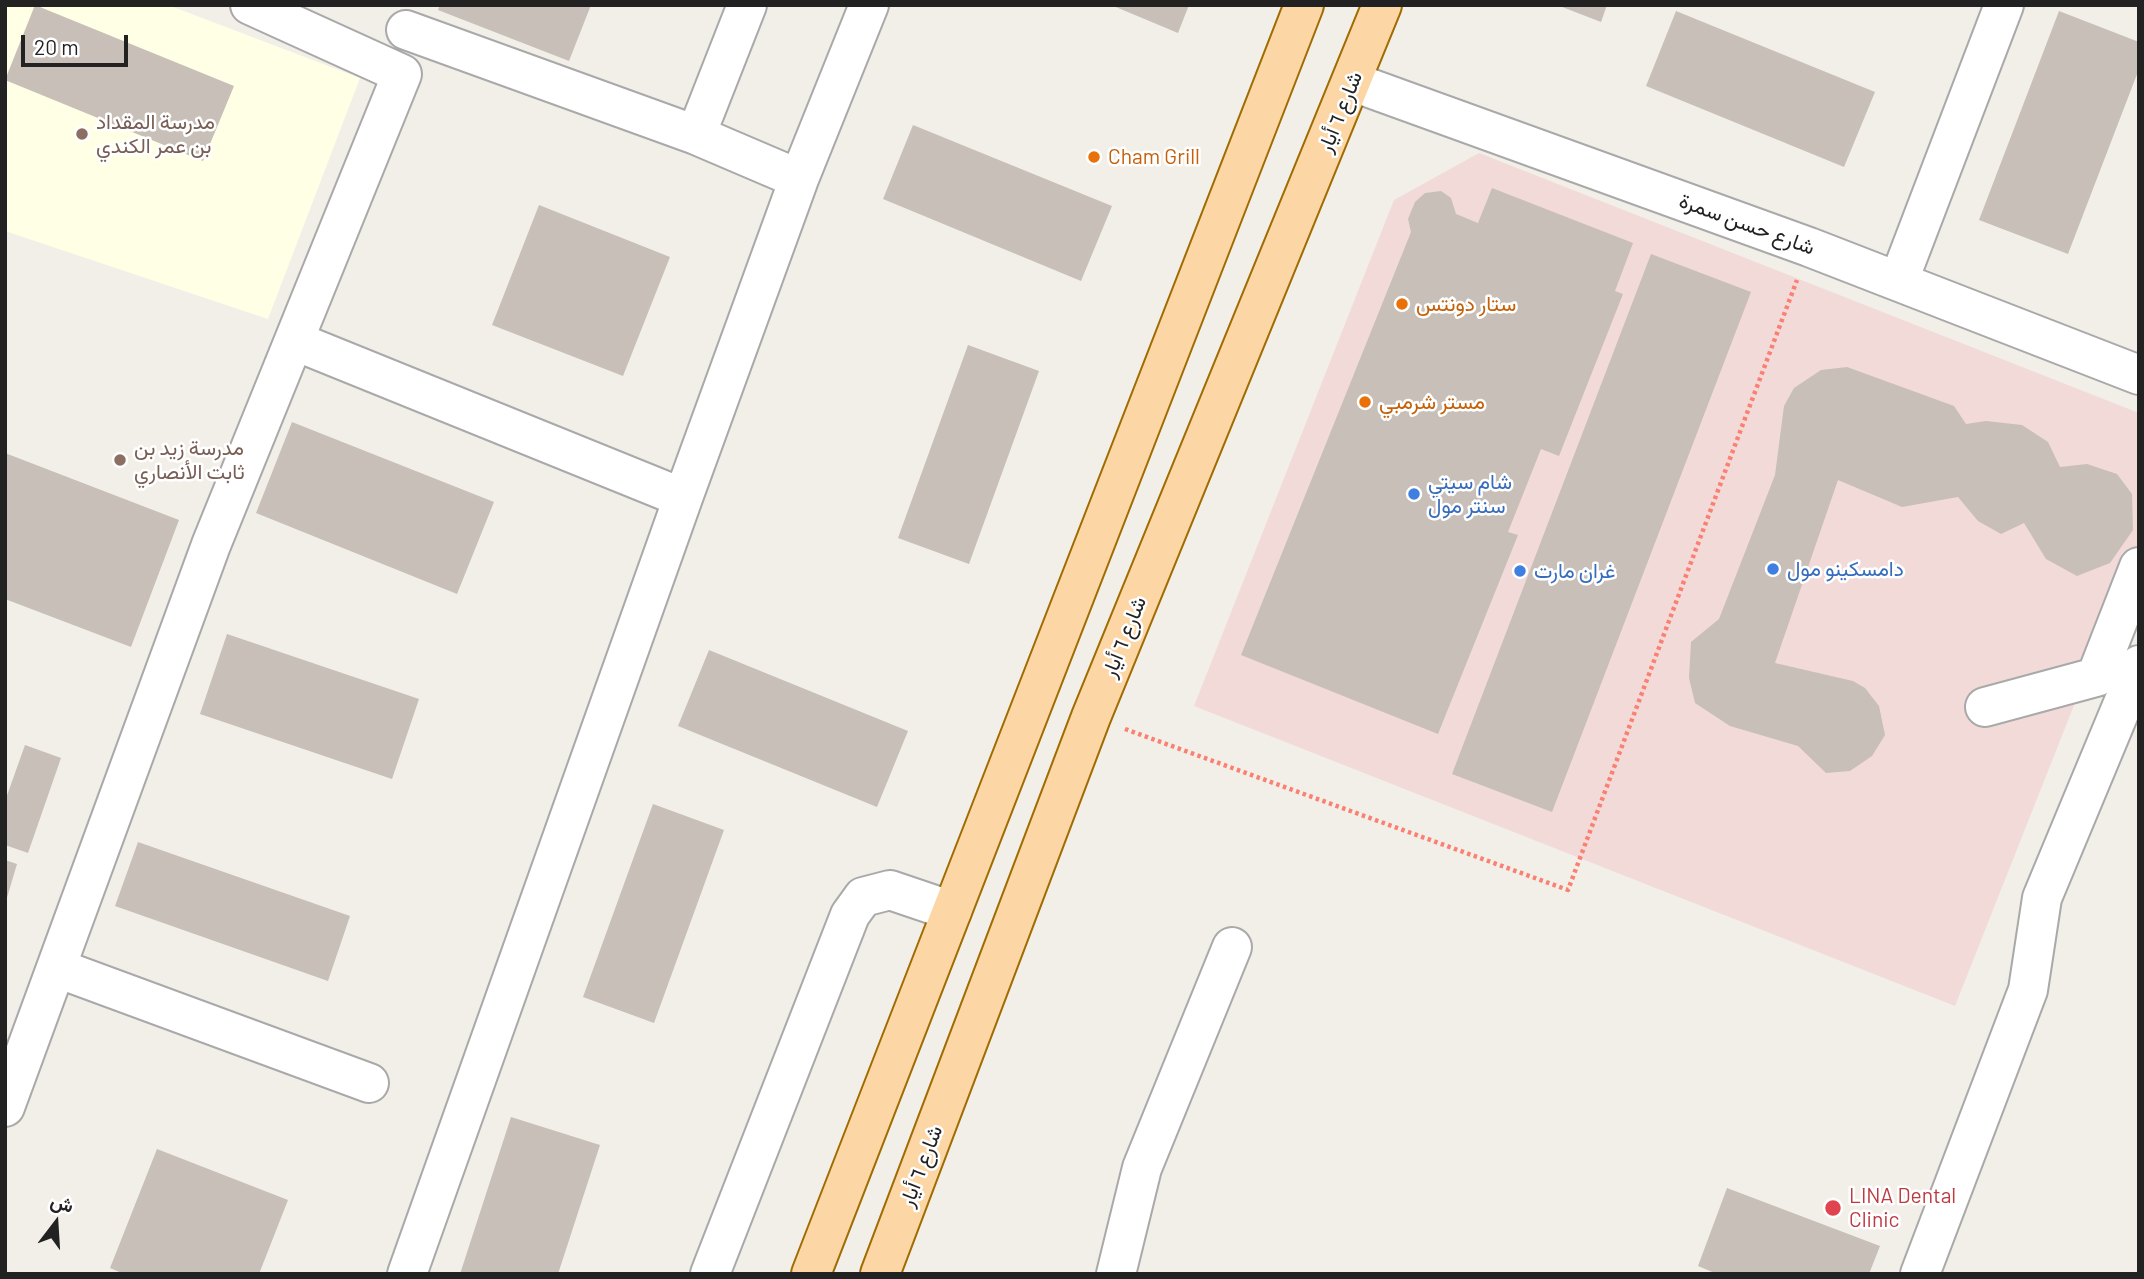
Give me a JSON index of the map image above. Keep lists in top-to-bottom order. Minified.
{"streets":{"main road":["شارع ٦ أيار"],"street":["شارع حسن سمرة"]},"crossings":[["شارع ٦ أيار","شارع حسن سمرة"]],"places":["مدرسة المقداد بن عمر الكندي","Cham Grill","ستار دونتس","مستر شرمبي","مدرسة زيد بن ثابت الأنصاري","شام سيتي سنتر مول","دامسكينو مول","غران مارت","LINA Dental Clinic"],"scale_bar":"20 m","north":"top"}
